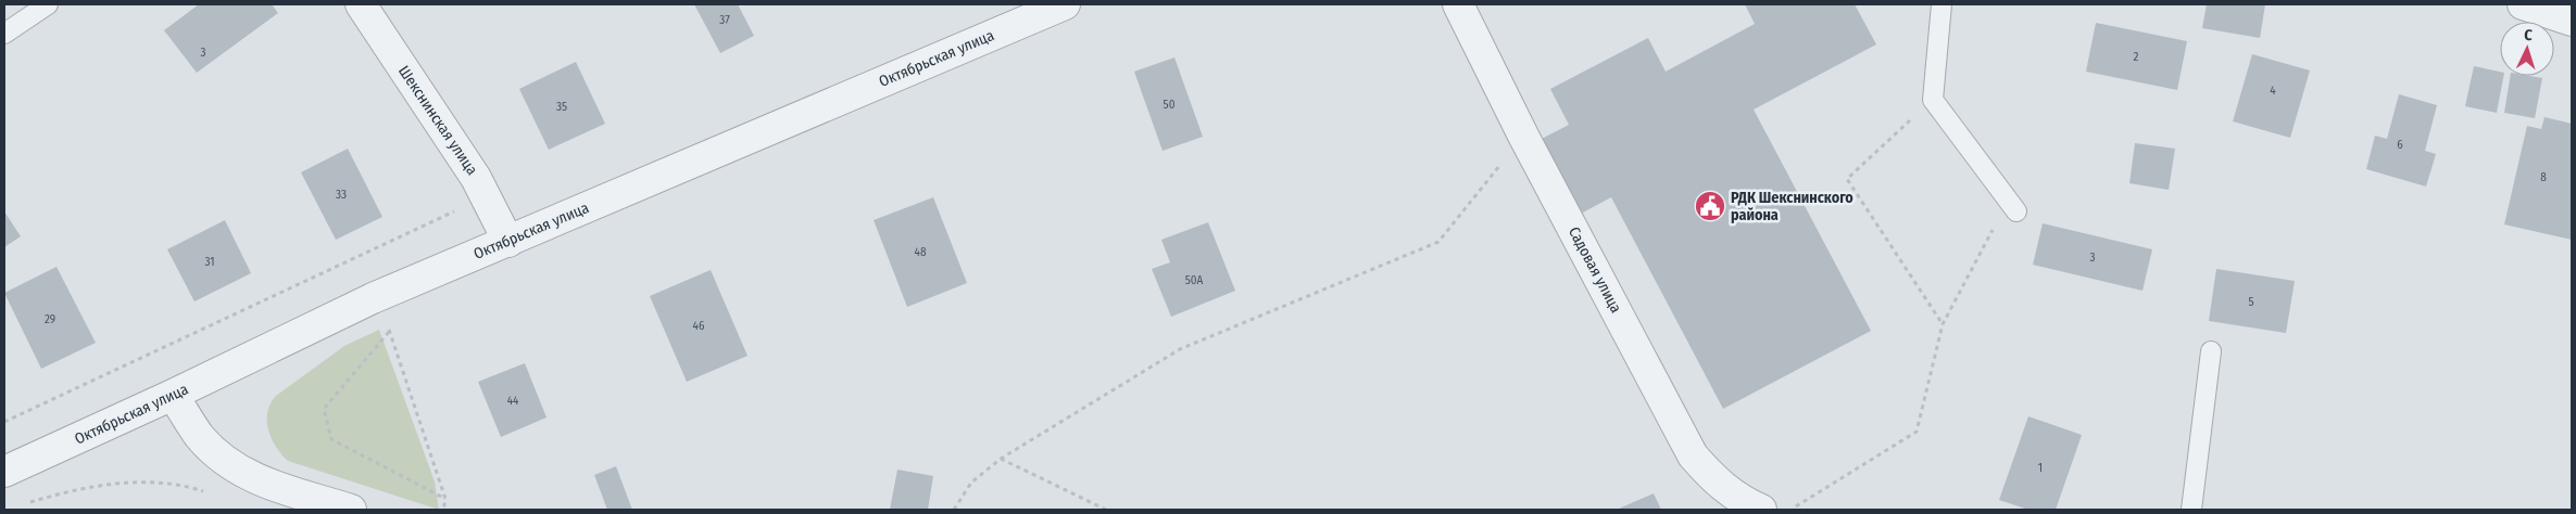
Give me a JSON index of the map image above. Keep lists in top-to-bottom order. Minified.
{"streets":{"street":["Октябрьская улица","Шекснинская улица","Садовая улица"]},"crossings":[["Октябрьская улица","Шекснинская улица"]],"places":{"public building":["РДК Шекснинского района"]},"house_numbers":["37","3","2","4","50","35","6","8","33","48","3","31","50А","5","29","46","44","1"],"north":"top"}
